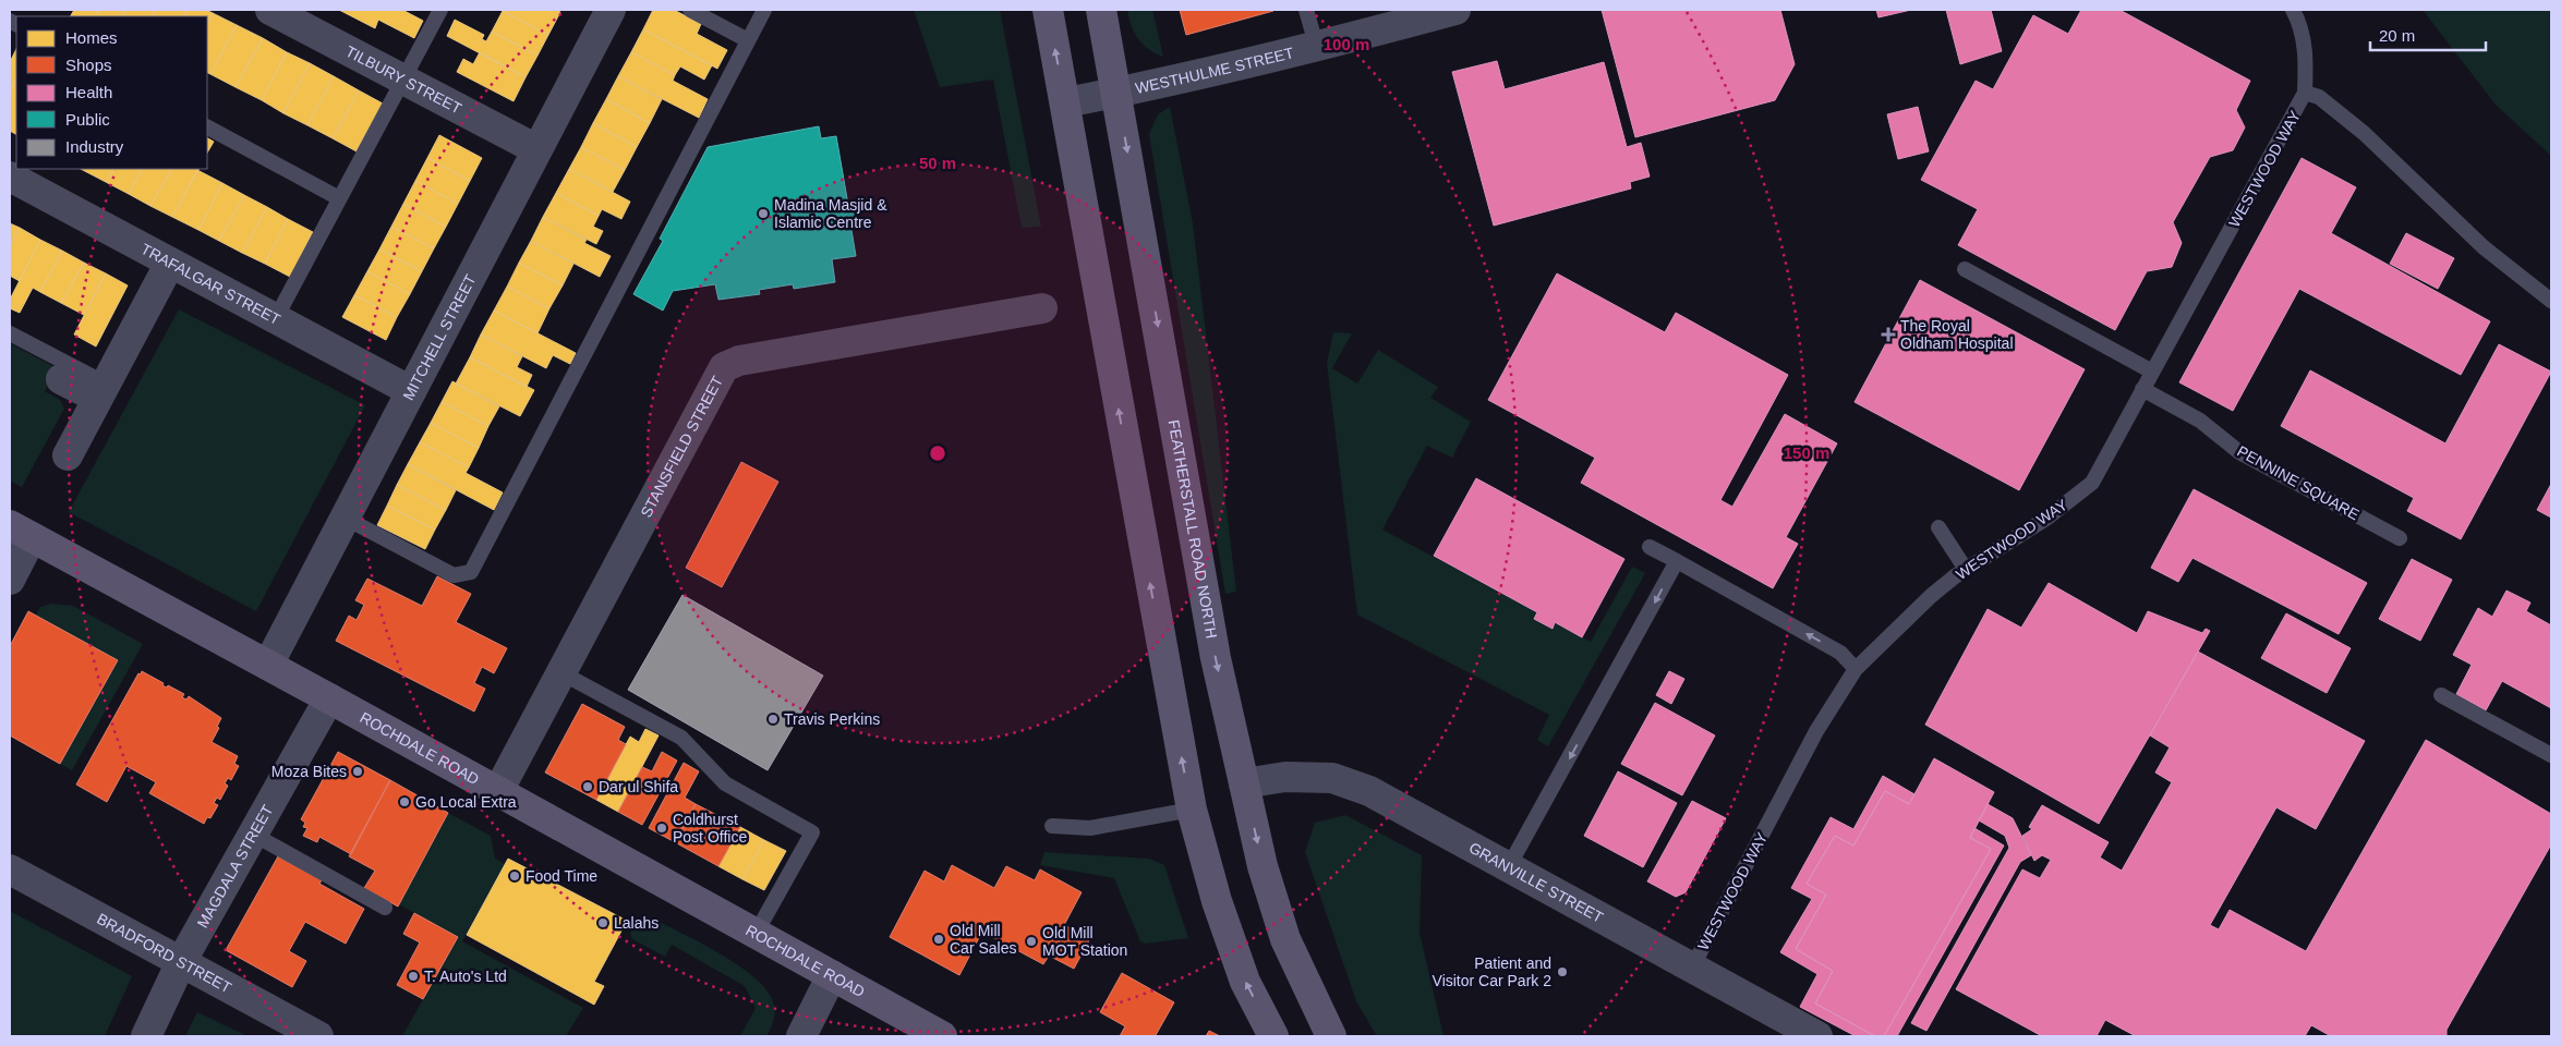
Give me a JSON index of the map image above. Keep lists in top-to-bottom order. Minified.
{"streets":{"main road":["FEATHERSTALL ROAD NORTH","ROCHDALE ROAD"],"street":["WESTHULME STREET","TILBURY STREET","TRAFALGAR STREET","MITCHELL STREET","STANSFIELD STREET","MAGDALA STREET","GRANVILLE STREET","BRADFORD STREET"],"lane":["WESTWOOD WAY","PENNINE SQUARE"]},"crossings":[["WESTHULME STREET","FEATHERSTALL ROAD NORTH"],["TILBURY STREET","MITCHELL STREET"],["WESTWOOD WAY","PENNINE SQUARE"],["WESTWOOD WAY","GRANVILLE STREET"],["TRAFALGAR STREET","MITCHELL STREET"],["MITCHELL STREET","ROCHDALE ROAD"],["STANSFIELD STREET","ROCHDALE ROAD"],["FEATHERSTALL ROAD NORTH","GRANVILLE STREET"],["ROCHDALE ROAD","MAGDALA STREET"],["MAGDALA STREET","BRADFORD STREET"]],"places":{"other":["Madina Masjid & Islamic Centre","Travis Perkins","Moza Bites","Dar ul Shifa","Go Local Extra","Coldhurst Post Office","Food Time","Lalahs","Old Mill Car Sales","Old Mill MOT Station","Patient and Visitor Car Park 2","T. Auto's Ltd"],"health":["The Royal Oldham Hospital"]},"legend":["Homes","Shops","Health","Public","Industry"],"scale_bar":"20 m","rings":["100 m","50 m","150 m"]}
